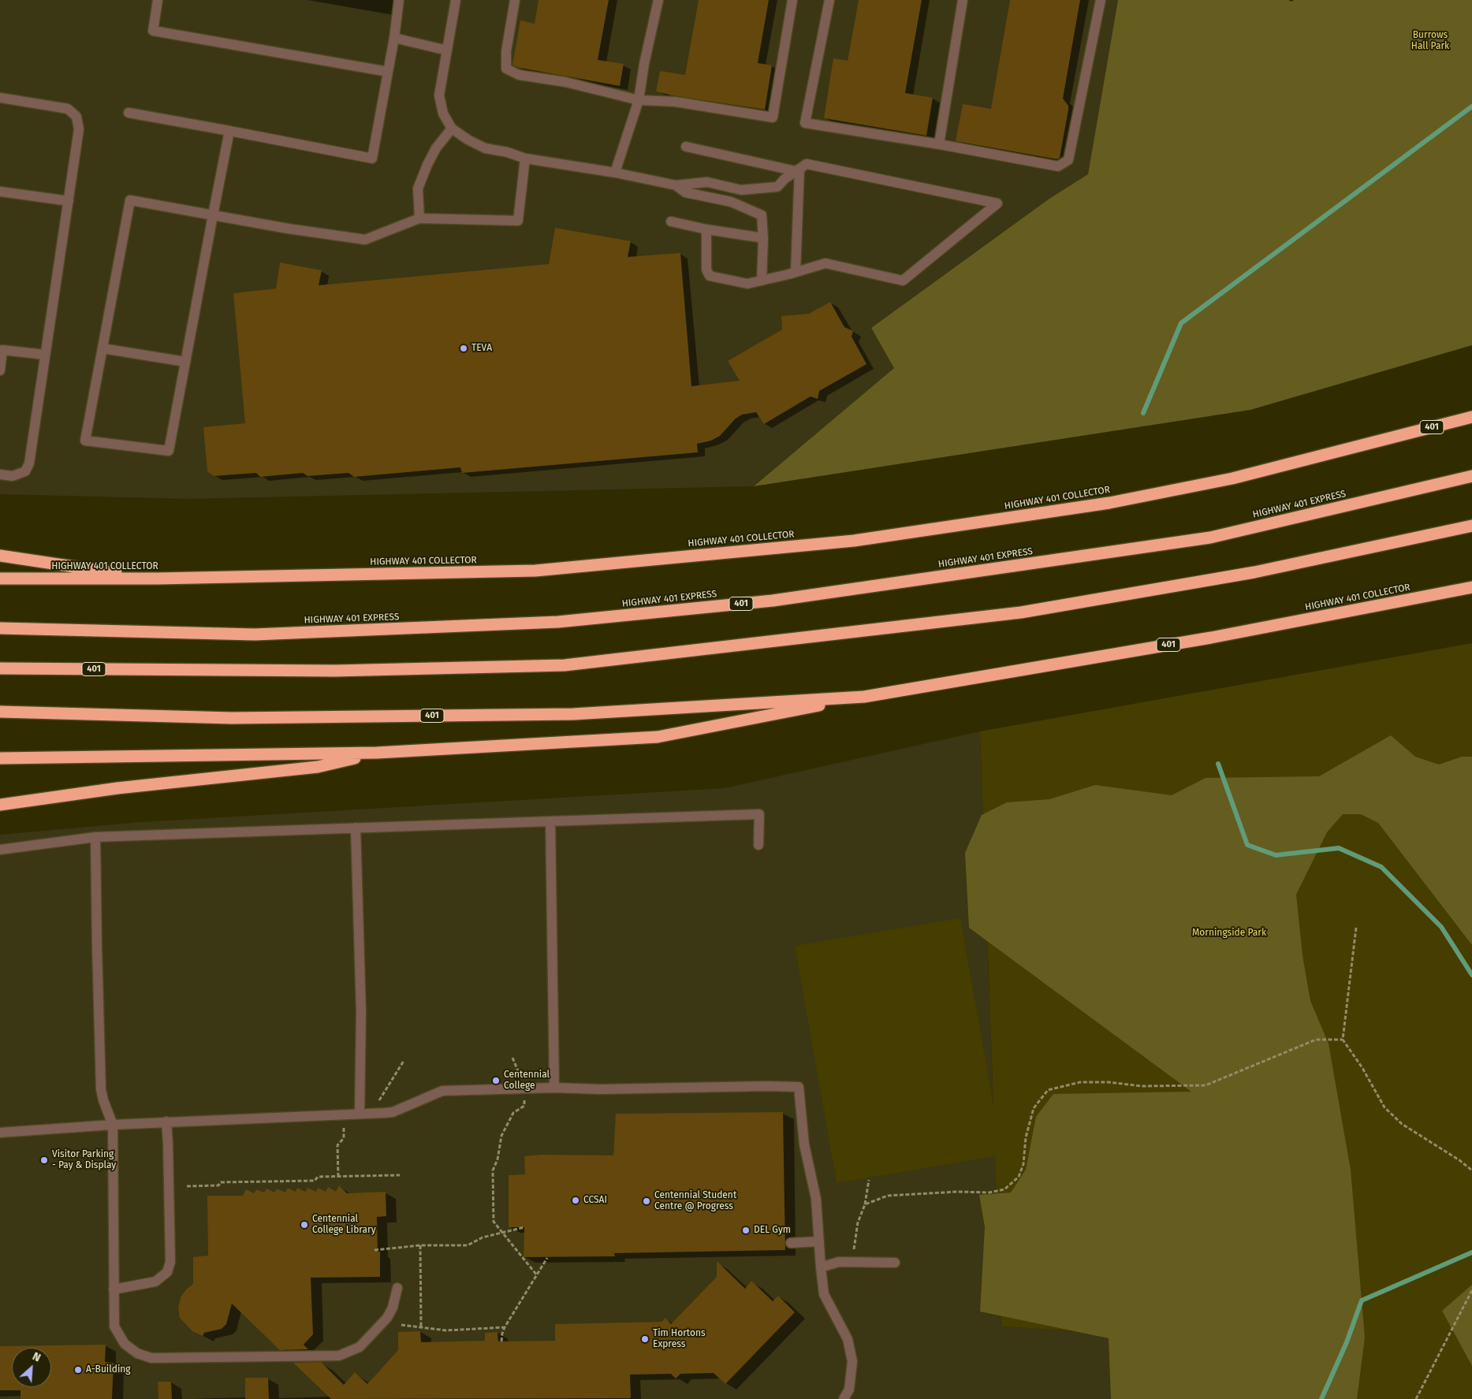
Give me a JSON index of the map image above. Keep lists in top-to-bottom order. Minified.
{"streets":{"highway":["401","HIGHWAY 401 COLLECTOR","HIGHWAY 401 EXPRESS"]},"parks":["Burrows Hall Park","Morningside Park"],"places":["TEVA","Centennial College","Visitor Parking - Pay & Display","CCSAI","Centennial Student Centre @ Progress","Centennial College Library","DEL Gym","Tim Hortons Express","A-Building"],"north":"top right"}
